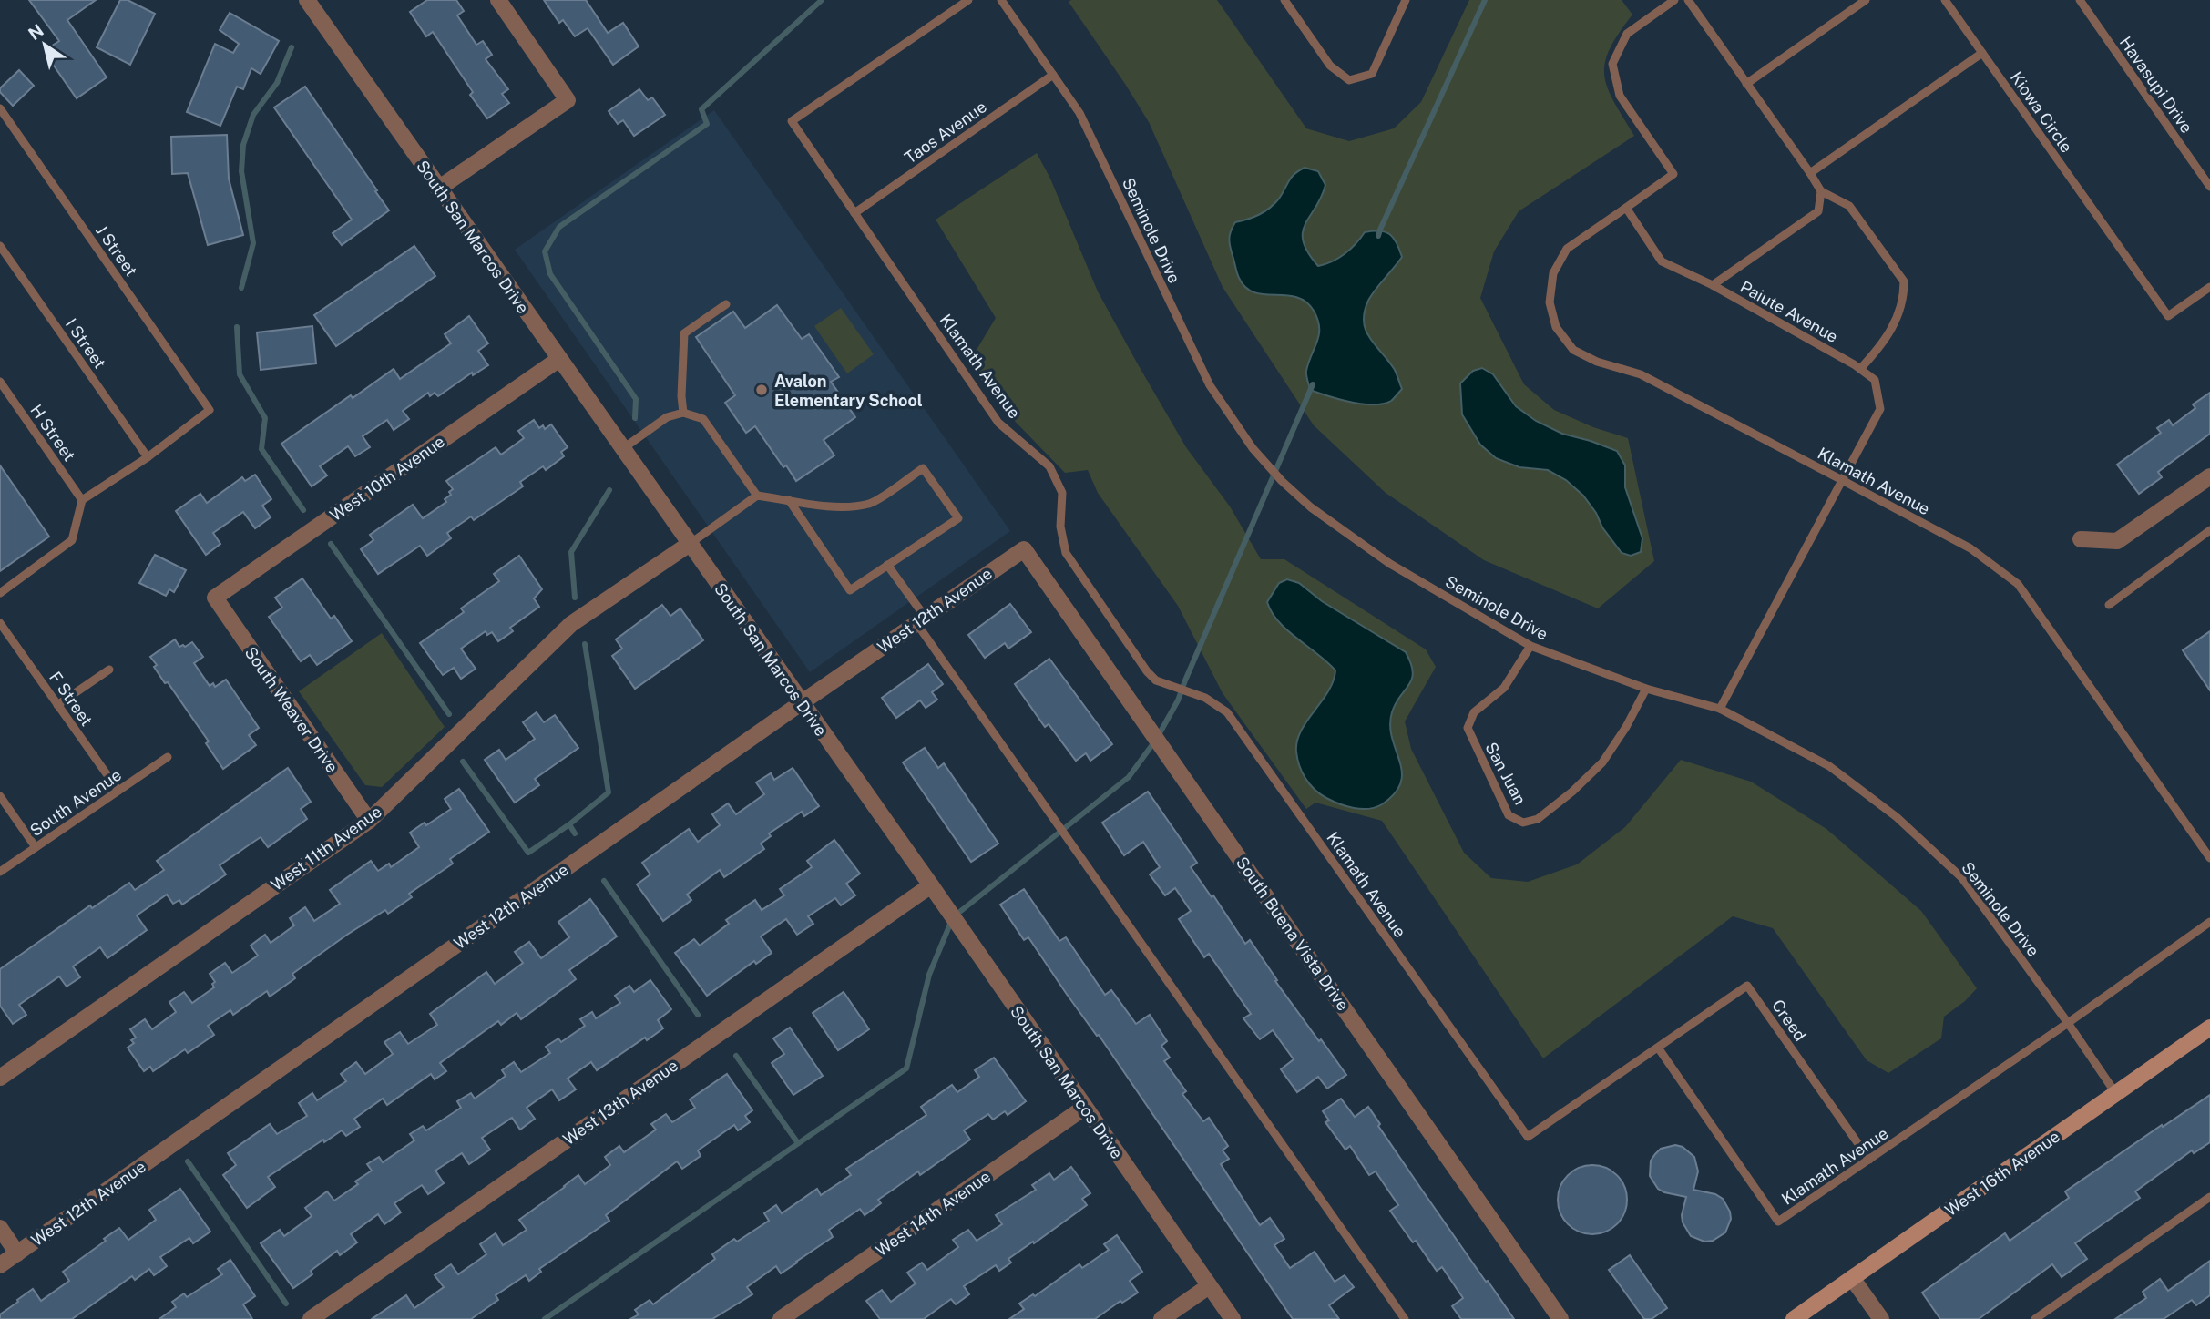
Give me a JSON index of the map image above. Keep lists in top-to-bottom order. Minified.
{"streets":{"street":["South San Marcos Drive","West 10th Avenue","West 12th Avenue","South Weaver Drive","West 11th Avenue","South Buena Vista Drive","West 13th Avenue","West 16th Avenue","West 14th Avenue"],"lane":["Havasupi Drive","Kiowa Circle","Taos Avenue","Seminole Drive","J Street","Paiute Avenue","I Street","Klamath Avenue","H Street","F Street","San Juan","South Avenue","Creed"]},"crossings":[["Taos Avenue","Seminole Drive"],["Taos Avenue","Klamath Avenue"],["Seminole Drive","Paiute Avenue"],["Seminole Drive","Klamath Avenue"],["Seminole Drive","San Juan"],["Seminole Drive","West 16th Avenue"],["South San Marcos Drive","West 10th Avenue"],["South San Marcos Drive","West 12th Avenue"],["South San Marcos Drive","West 11th Avenue"],["South San Marcos Drive","West 13th Avenue"],["South San Marcos Drive","West 14th Avenue"],["J Street","I Street"],["Paiute Avenue","Klamath Avenue"],["Klamath Avenue","Creed"],["West 10th Avenue","South Weaver Drive"],["West 12th Avenue","South Buena Vista Drive"],["F Street","South Avenue"],["South Weaver Drive","West 11th Avenue"]],"places":["Avalon Elementary School"],"north":"top left"}
